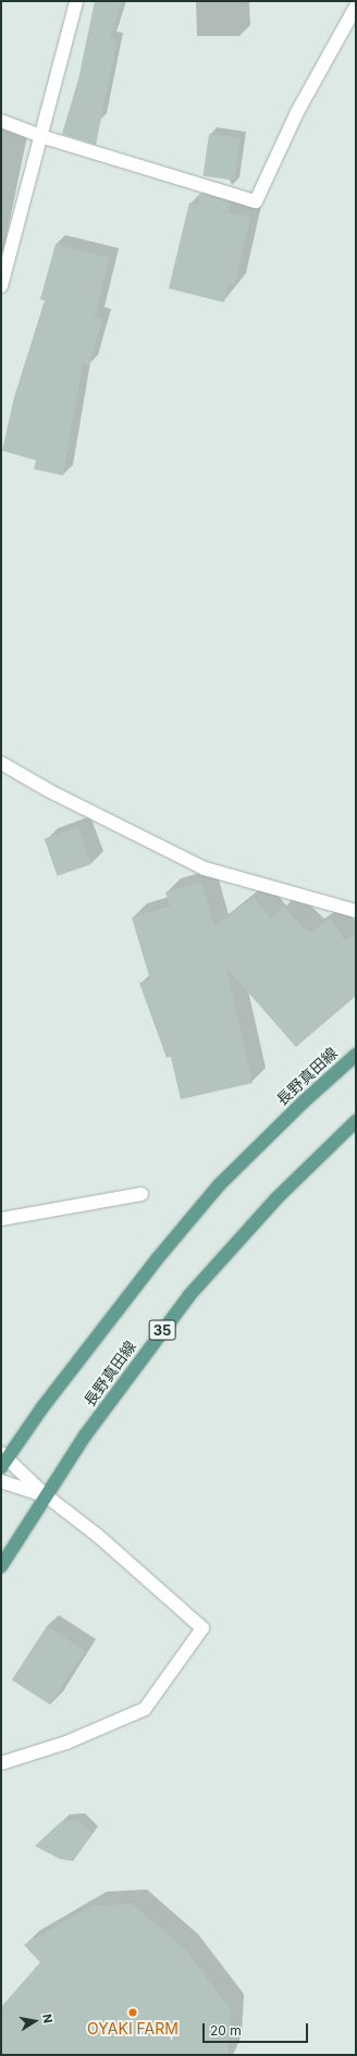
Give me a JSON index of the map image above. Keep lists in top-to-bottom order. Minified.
{"streets":{"main road":["長野真田線","35"]},"places":["OYAKI FARM"],"scale_bar":"20 m","north":"right"}
